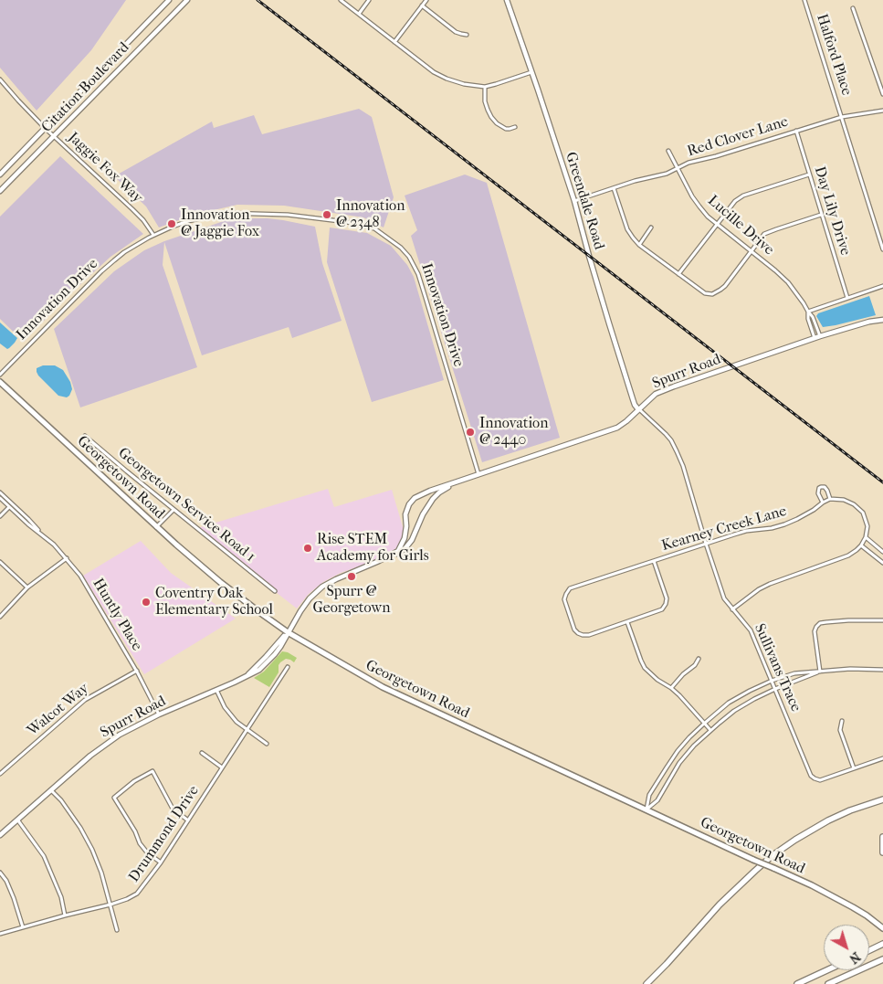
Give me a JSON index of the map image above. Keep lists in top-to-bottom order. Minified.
{"streets":{"main road":["Georgetown Road"],"street":["Halford Place","Citation Boulevard","Red Clover Lane","Jaggie Fox Way","Greendale Road","Day Lily Drive","Lucille Drive","Innovation Drive","Spurr Road","Georgetown Service Road 1","Kearney Creek Lane","Huntly Place","Sullivans Trace","Walcot Way","Drummond Drive"]},"crossings":[["Halford Place","Red Clover Lane"],["Citation Boulevard","Jaggie Fox Way"],["Red Clover Lane","Greendale Road"],["Red Clover Lane","Day Lily Drive"],["Red Clover Lane","Lucille Drive"],["Jaggie Fox Way","Innovation Drive"],["Greendale Road","Spurr Road"],["Greendale Road","Sullivans Trace"],["Lucille Drive","Spurr Road"],["Innovation Drive","Spurr Road"],["Spurr Road","Georgetown Road"],["Spurr Road","Huntly Place"],["Spurr Road","Sullivans Trace"],["Kearney Creek Lane","Sullivans Trace"],["Huntly Place","Walcot Way"]],"places":["Innovation @ 2348","Innovation @ Jaggie Fox","Innovation @ 2440","Rise STEM Academy for Girls","Spurr @ Georgetown","Coventry Oak Elementary School"],"north":"bottom right"}
